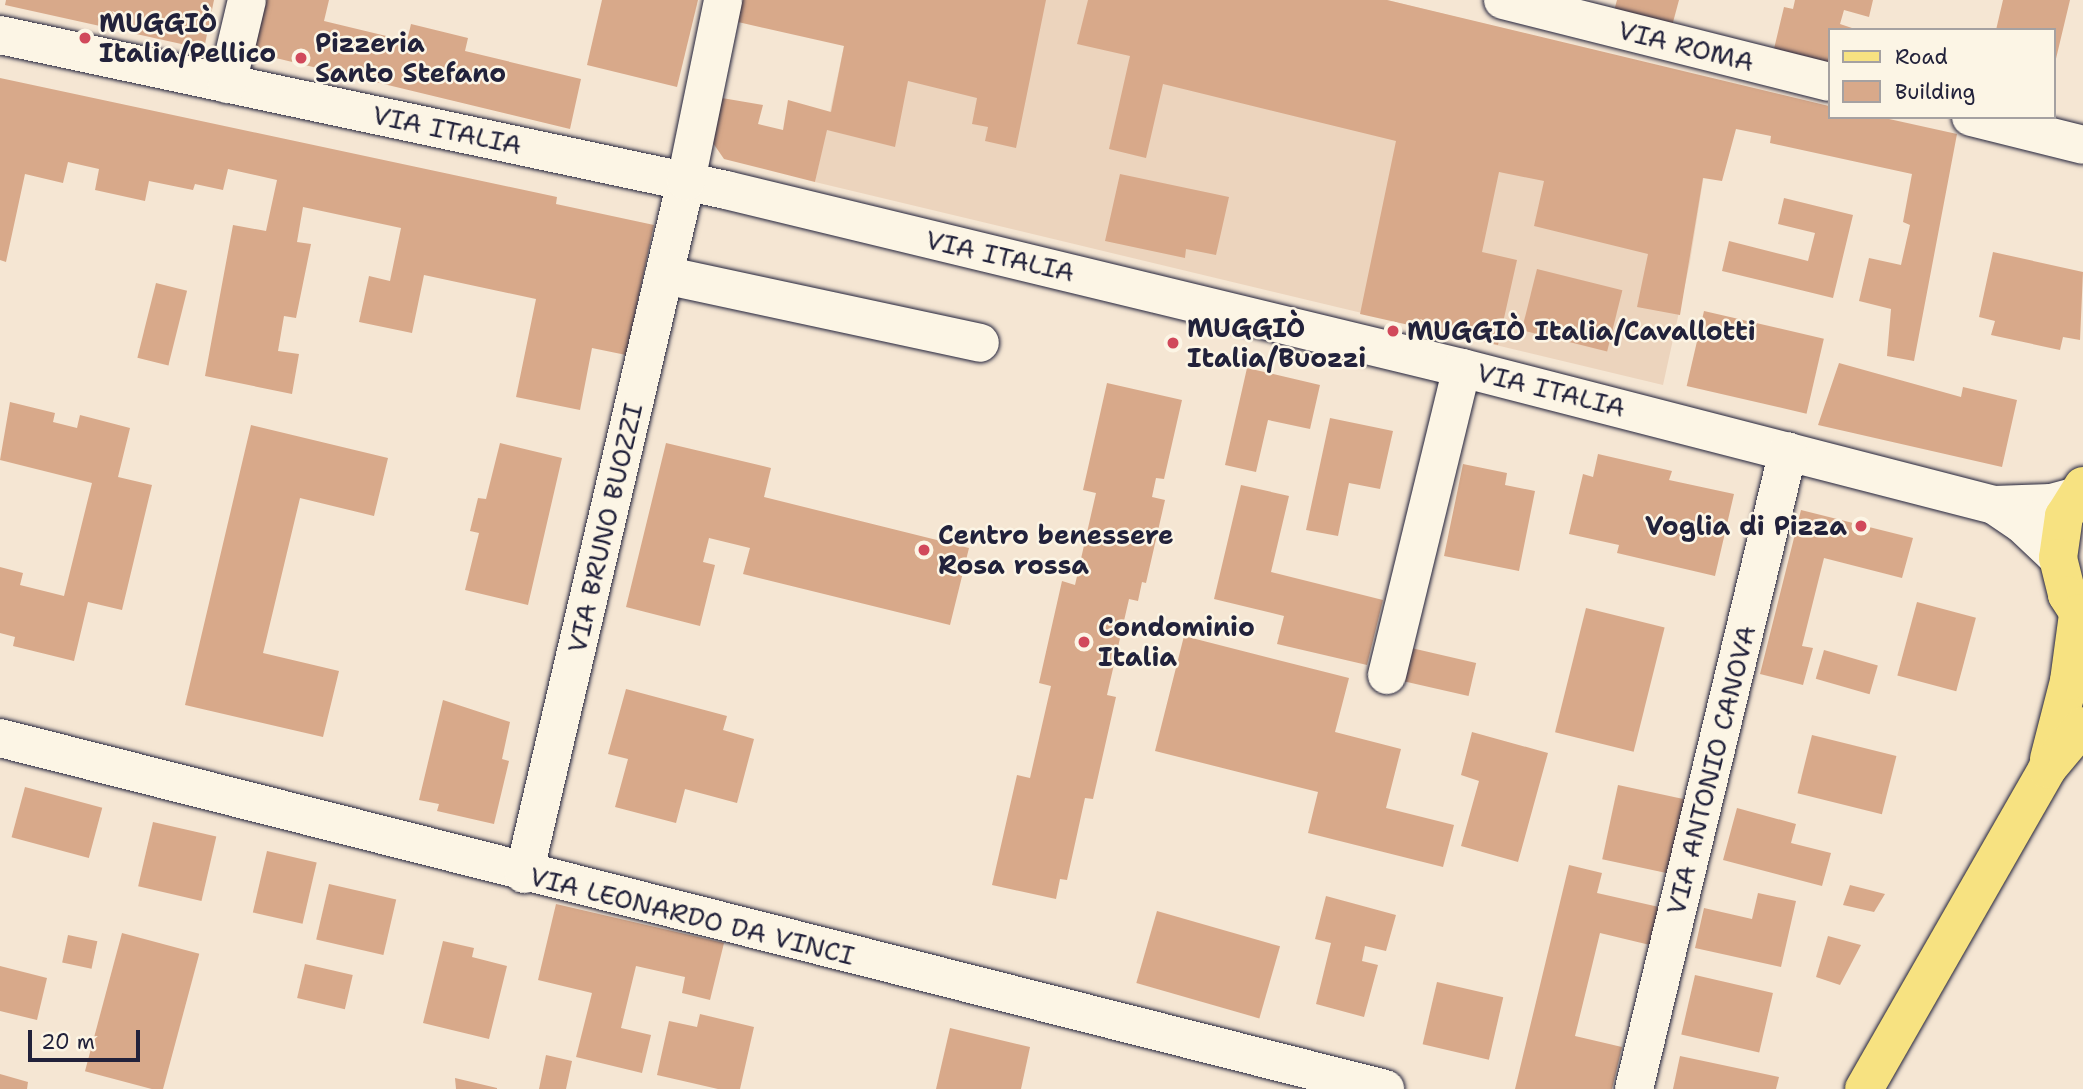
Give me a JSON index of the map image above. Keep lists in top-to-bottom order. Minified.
{"streets":{"main road":["VIA ITALIA"],"street":["VIA ROMA","VIA BRUNO BUOZZI","VIA ANTONIO CANOVA","VIA LEONARDO DA VINCI"]},"crossings":[["VIA ITALIA","VIA BRUNO BUOZZI"],["VIA ITALIA","VIA ANTONIO CANOVA"],["VIA BRUNO BUOZZI","VIA LEONARDO DA VINCI"]],"places":["MUGGIÒ Italia/Pellico","Pizzeria Santo Stefano","MUGGIÒ Italia/Cavallotti","MUGGIÒ Italia/Buozzi","Voglia di Pizza","Centro benessere Rosa rossa","Condominio Italia"],"legend":["Road","Building"],"scale_bar":"20 m"}
